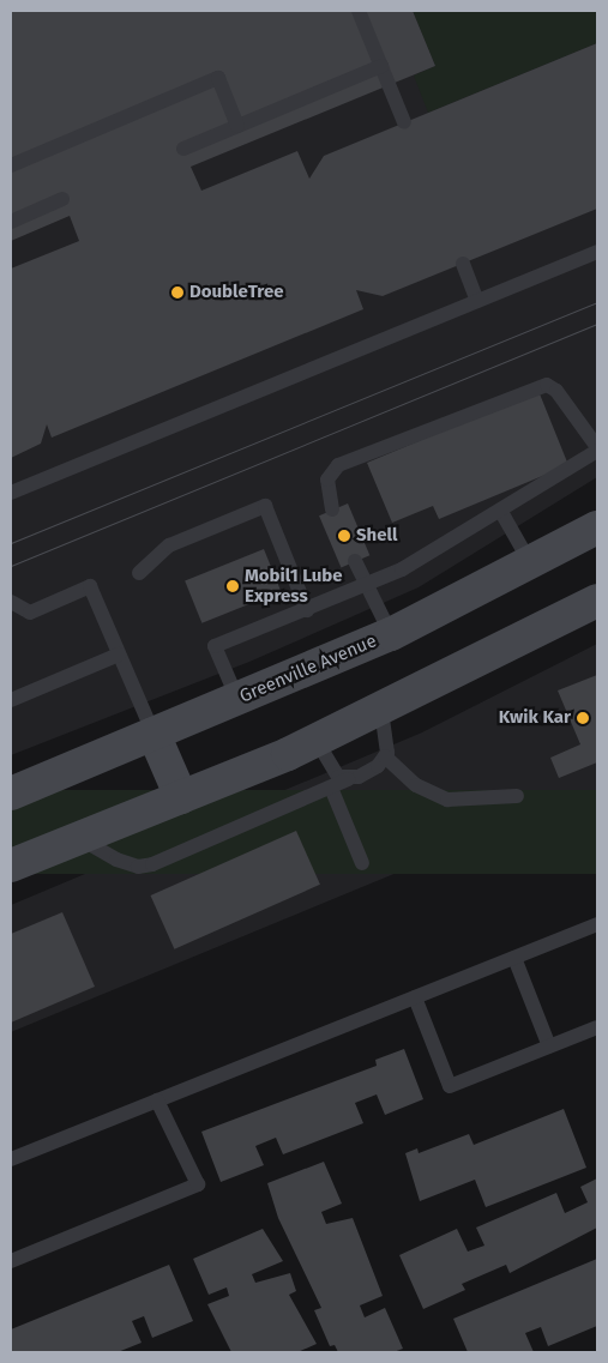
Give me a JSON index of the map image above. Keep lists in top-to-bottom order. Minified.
{"streets":{"main road":["Greenville Avenue"]},"places":["DoubleTree","Shell","Mobil1 Lube Express","Kwik Kar"]}
